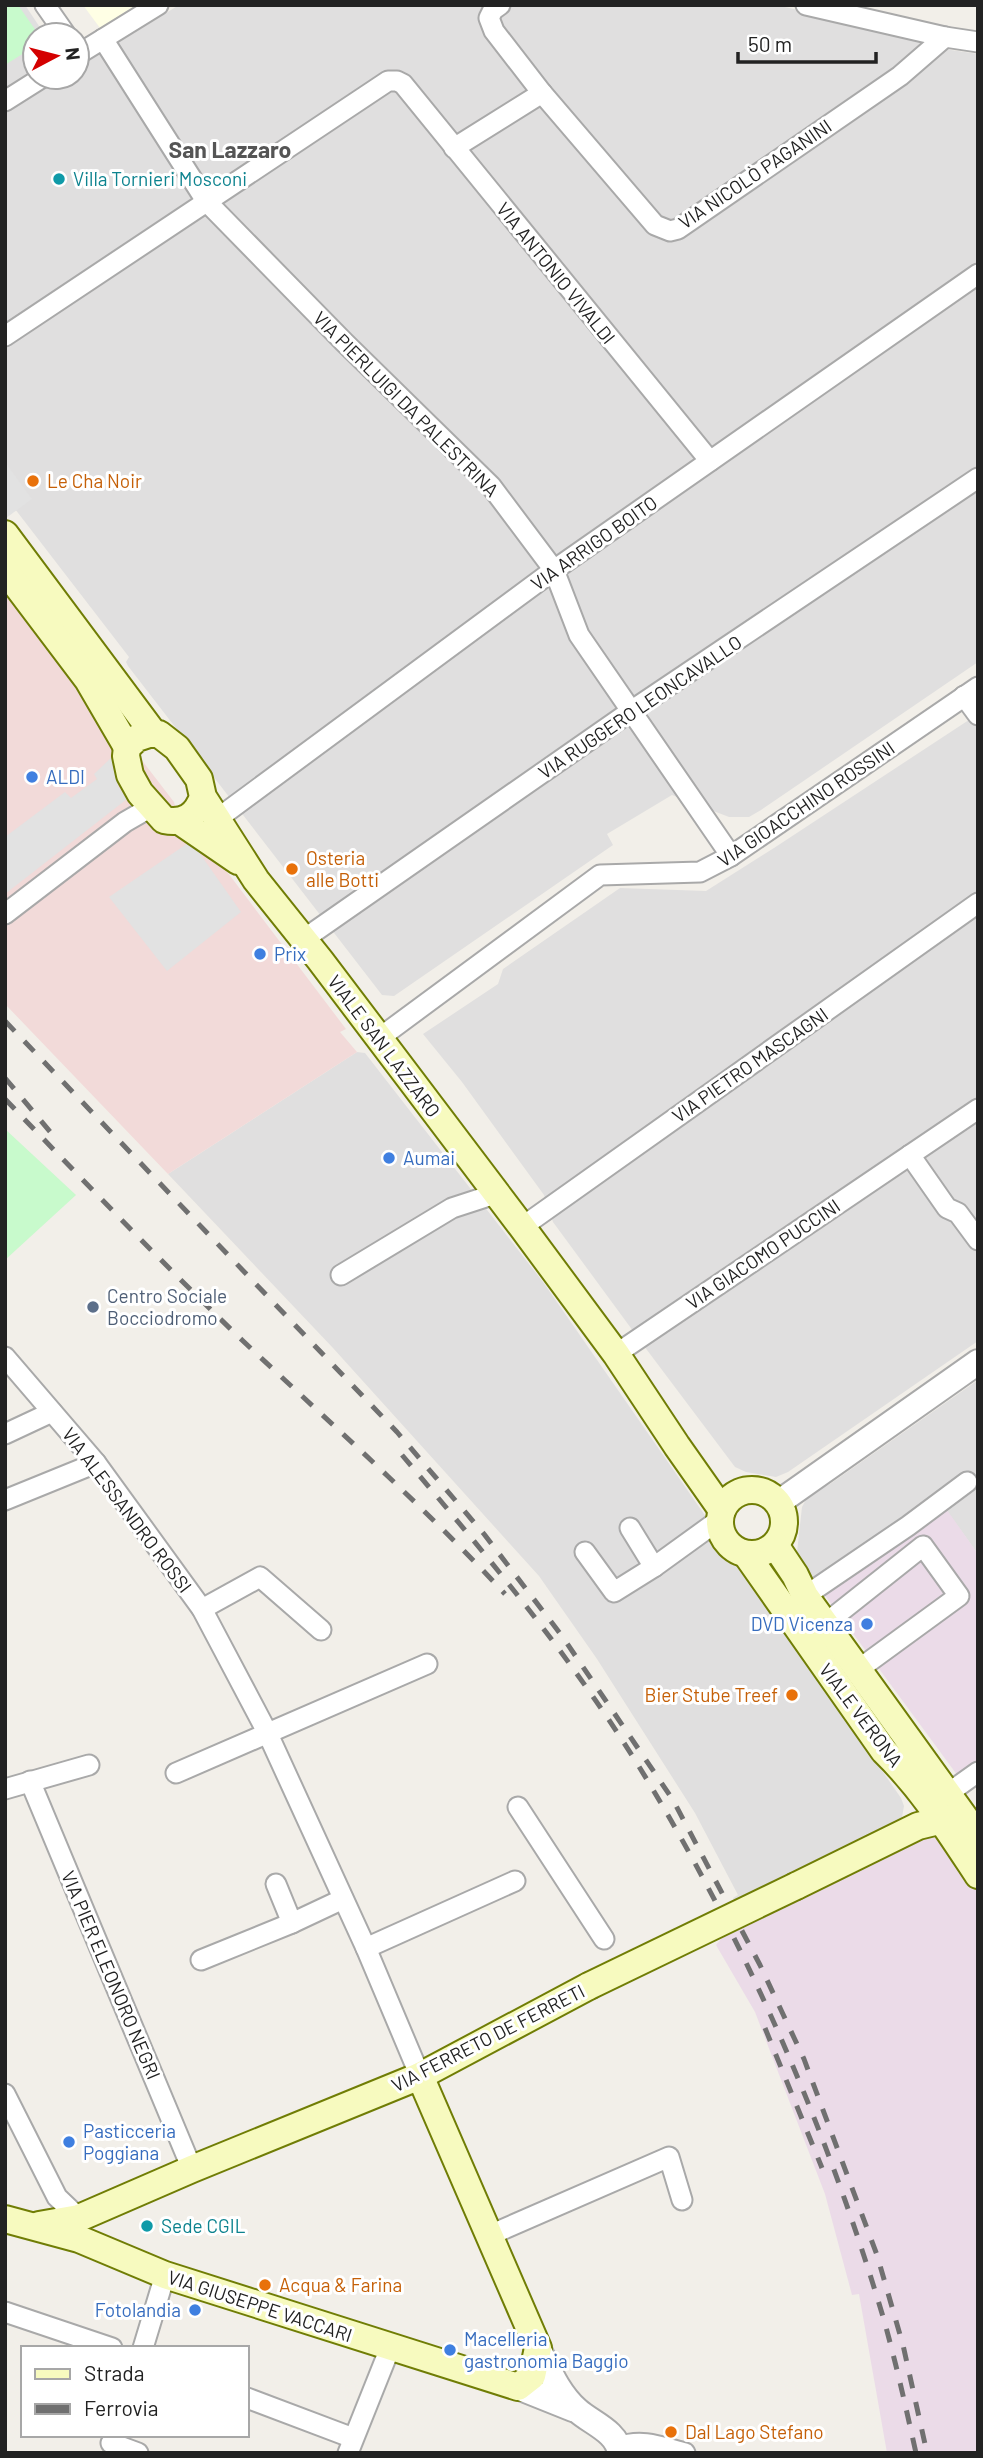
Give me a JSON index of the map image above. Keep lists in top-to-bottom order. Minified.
{"streets":{"main road":["VIALE SAN LAZZARO","VIA ALESSANDRO ROSSI","VIALE VERONA","VIA FERRETO DE FERRETI","VIA GIUSEPPE VACCARI"],"street":["VIA NICOLÒ PAGANINI","VIA ANTONIO VIVALDI","VIA PIERLUIGI DA PALESTRINA","VIA ARRIGO BOITO","VIA RUGGERO LEONCAVALLO","VIA GIOACCHINO ROSSINI","VIA PIETRO MASCAGNI","VIA GIACOMO PUCCINI","VIA PIER ELEONORO NEGRI"]},"crossings":[["VIA ANTONIO VIVALDI","VIA PIERLUIGI DA PALESTRINA"],["VIA ANTONIO VIVALDI","VIA ARRIGO BOITO"],["VIA PIERLUIGI DA PALESTRINA","VIA ARRIGO BOITO"],["VIA PIERLUIGI DA PALESTRINA","VIA RUGGERO LEONCAVALLO"],["VIA PIERLUIGI DA PALESTRINA","VIA GIOACCHINO ROSSINI"],["VIA ARRIGO BOITO","VIALE SAN LAZZARO"],["VIA RUGGERO LEONCAVALLO","VIALE SAN LAZZARO"],["VIA GIOACCHINO ROSSINI","VIALE SAN LAZZARO"],["VIALE SAN LAZZARO","VIA PIETRO MASCAGNI"],["VIALE SAN LAZZARO","VIA GIACOMO PUCCINI"],["VIALE SAN LAZZARO","VIALE VERONA"],["VIA ALESSANDRO ROSSI","VIA FERRETO DE FERRETI"],["VIALE VERONA","VIA FERRETO DE FERRETI"],["VIA PIER ELEONORO NEGRI","VIA FERRETO DE FERRETI"],["VIA FERRETO DE FERRETI","VIA GIUSEPPE VACCARI"]],"districts":["San Lazzaro"],"places":["Villa Tornieri Mosconi","Le Cha Noir","ALDI","Osteria alle Botti","Prix","Aumai","Centro Sociale Bocciodromo","DVD Vicenza","Bier Stube Treef","Pasticceria Poggiana","Sede CGIL","Acqua & Farina","Fotolandia","Macelleria gastronomia Baggio","Dal Lago Stefano"],"legend":["Strada","Ferrovia"],"scale_bar":"50 m","north":"right"}
